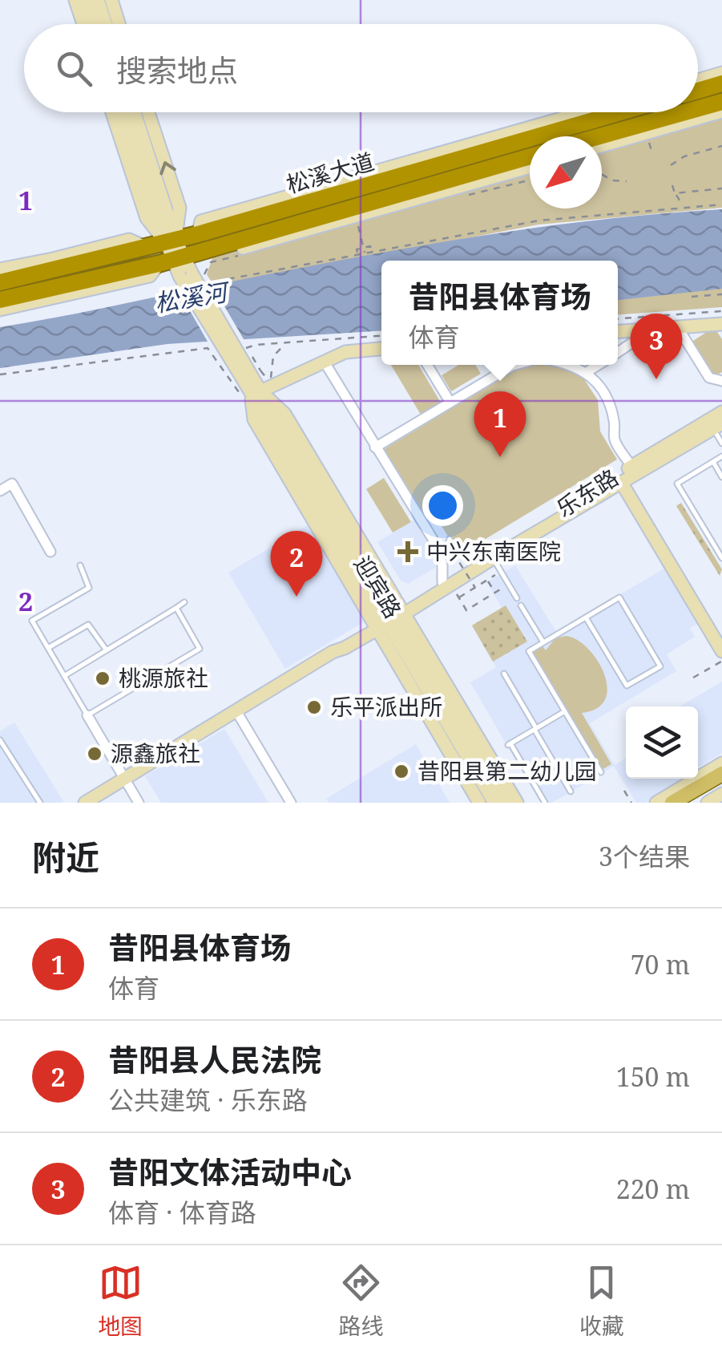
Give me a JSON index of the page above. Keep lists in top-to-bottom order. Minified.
{"streets":{"highway":["松溪大道"],"main road":["乐东路","迎宾路"]},"crossings":[["松溪大道","迎宾路"],["乐东路","迎宾路"]],"water":["松溪河"],"places":{"health":["中兴东南医院"],"other":["桃源旅社","乐平派出所","源鑫旅社","昔阳县第二幼儿园"]},"north":"bottom left","page":{"search":"搜索地点","popup":["昔阳县体育场","体育"],"pins":["3","1","2"],"heading":["附近","3个结果"],"list":[{"mark":"1","name":"昔阳县体育场","note":"体育","value":"70 m"},{"mark":"2","name":"昔阳县人民法院","note":"公共建筑 · 乐东路","value":"150 m"},{"mark":"3","name":"昔阳文体活动中心","note":"体育 · 体育路","value":"220 m"}],"nav":["地图","路线","收藏"]},"grid":{"rows":["1","2"]}}
